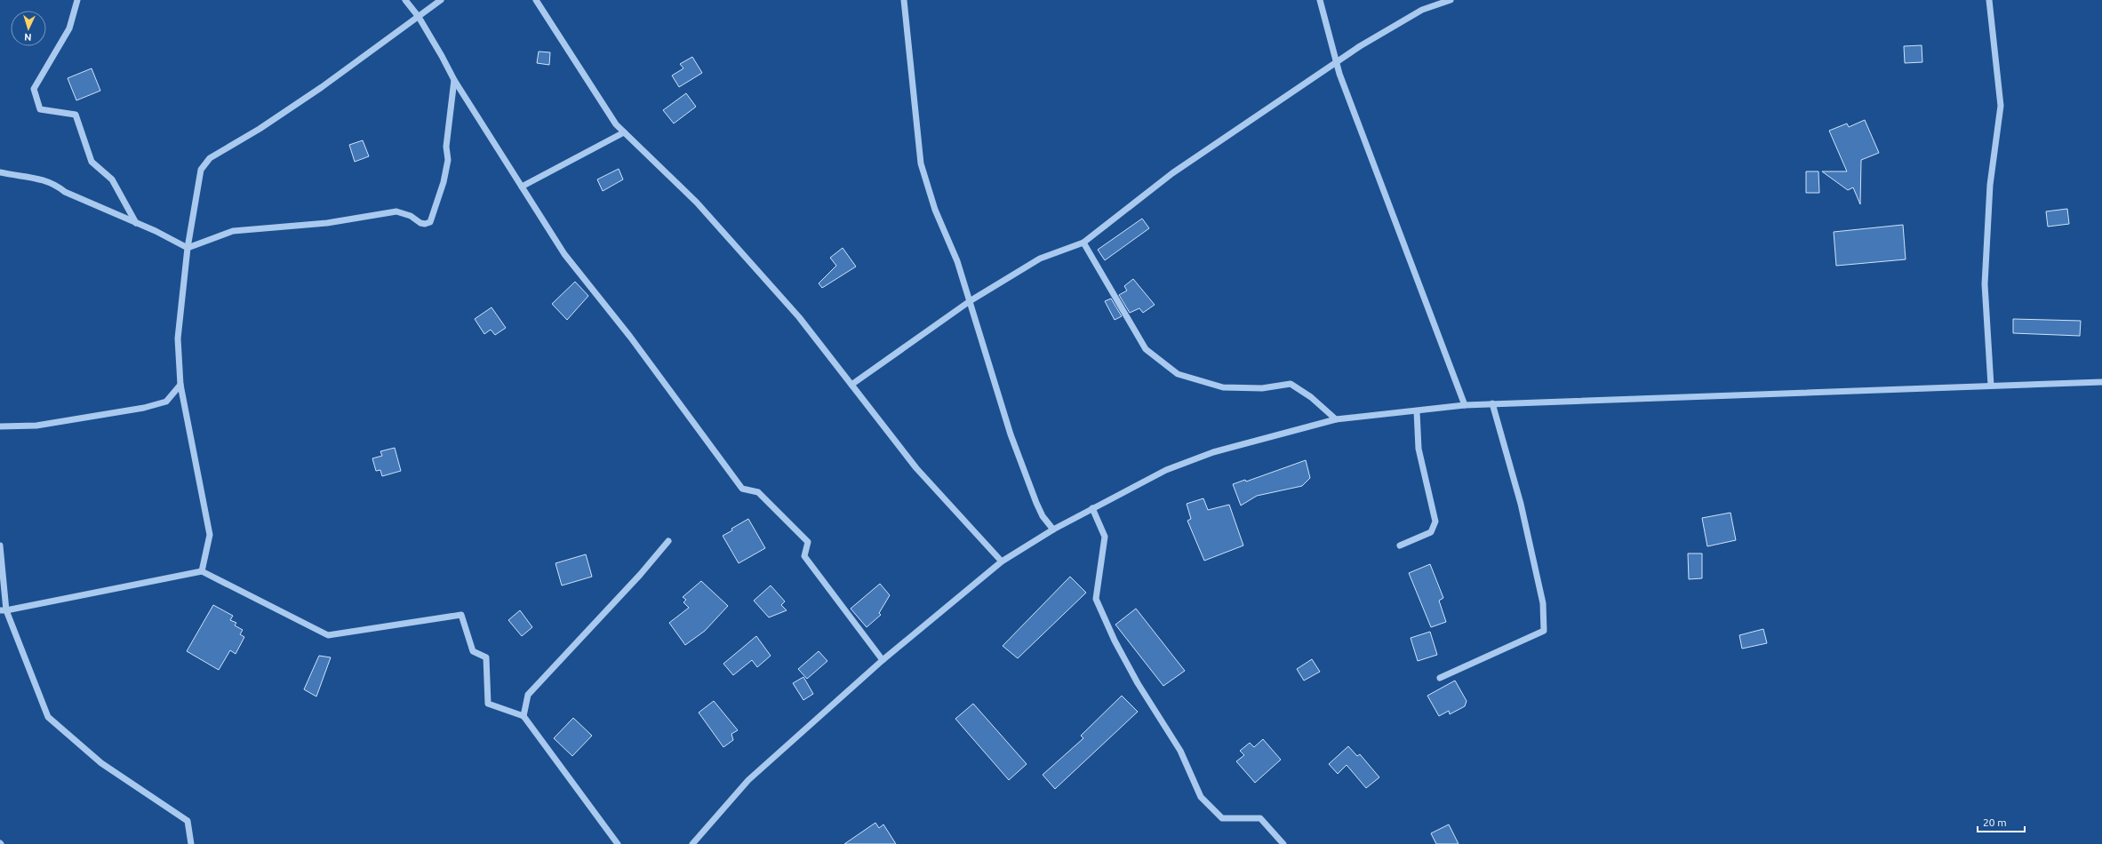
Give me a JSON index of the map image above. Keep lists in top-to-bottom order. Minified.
{"scale_bar":"20 m","north":"bottom"}
